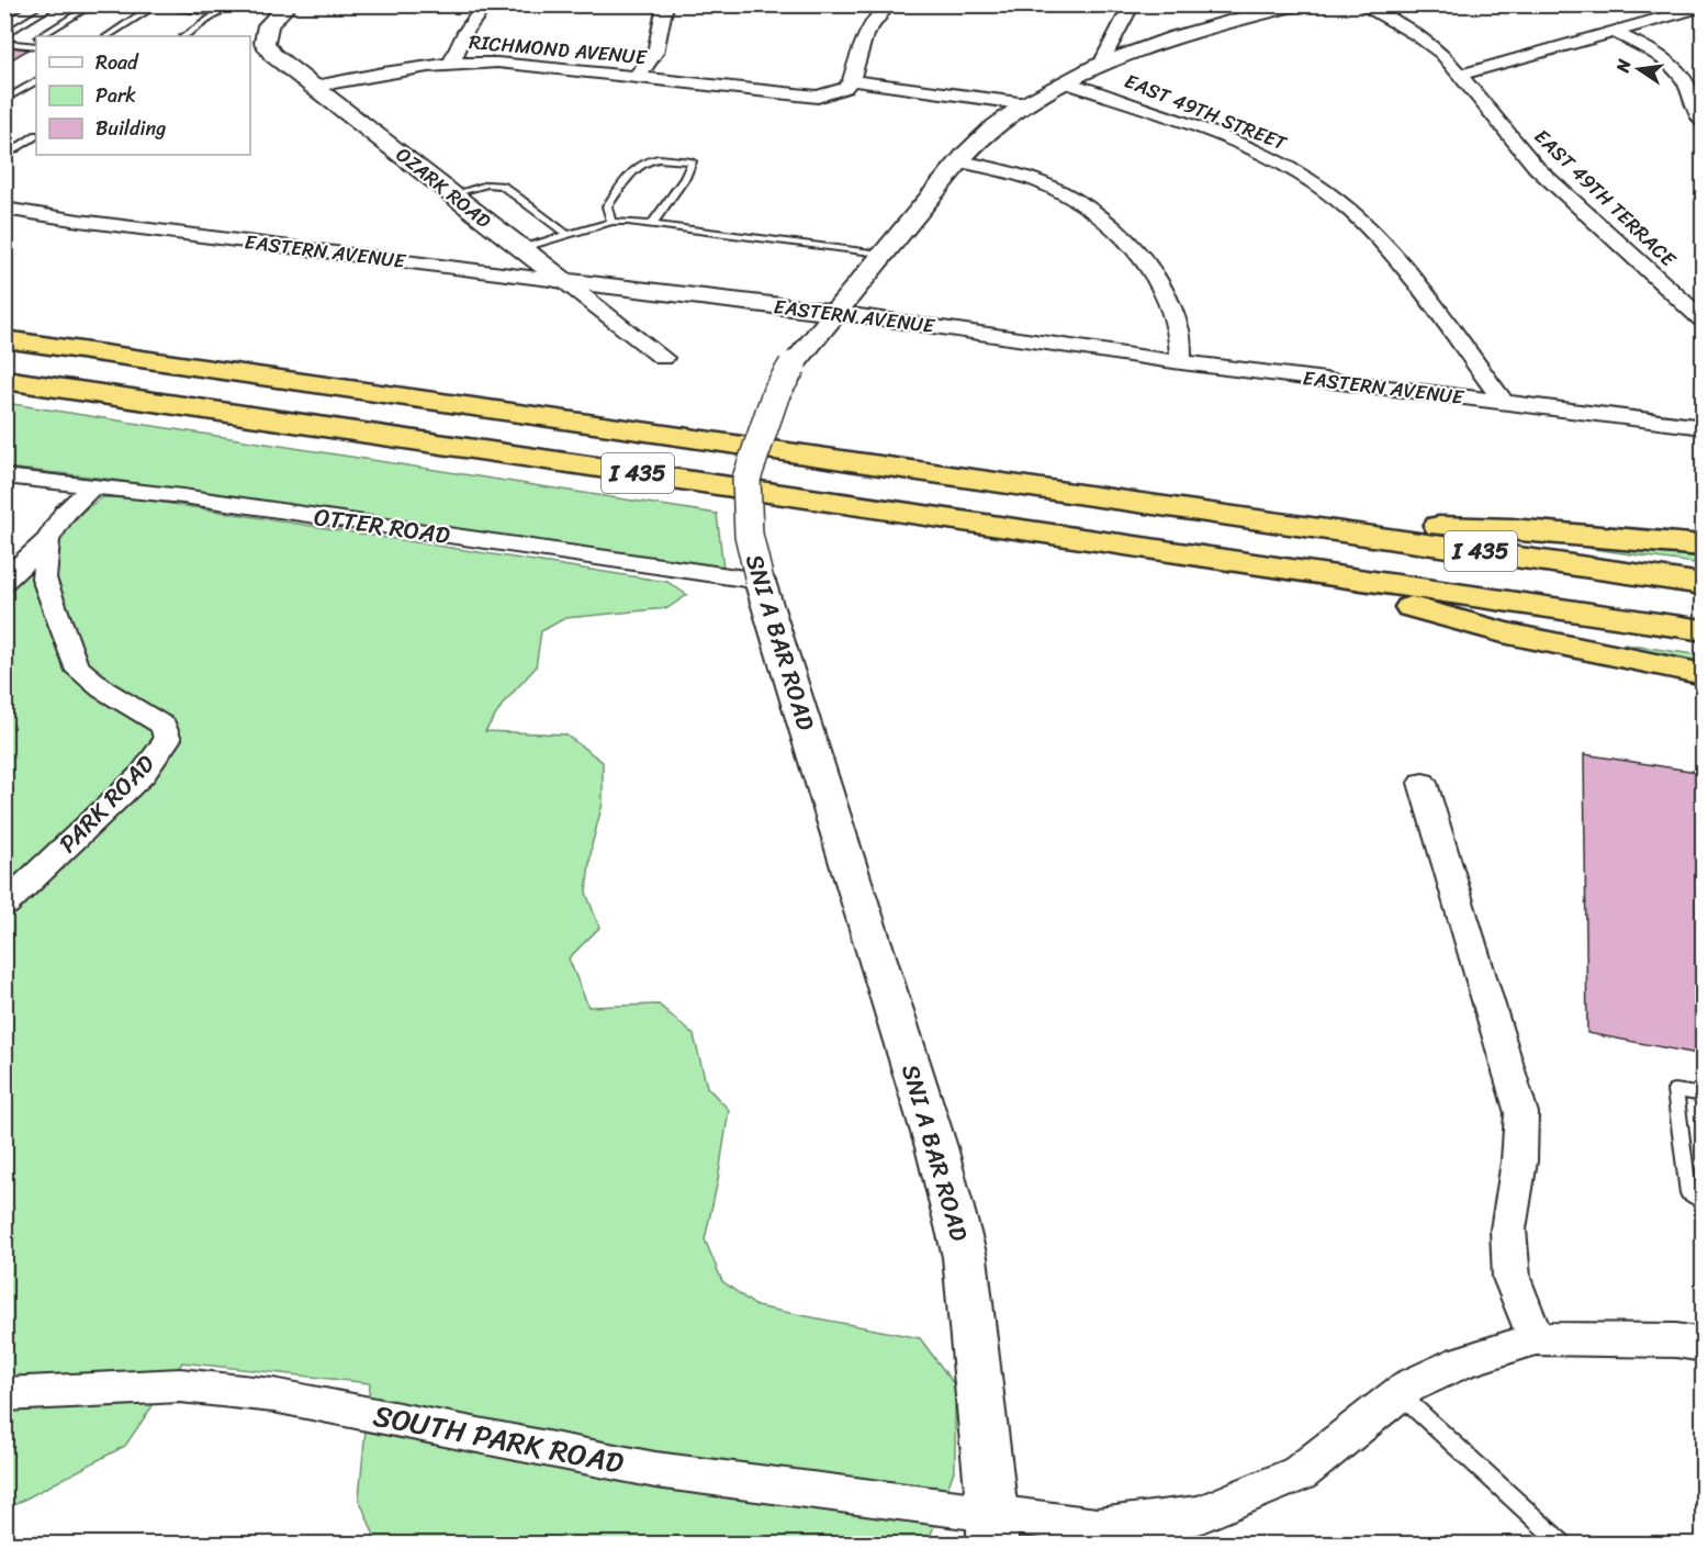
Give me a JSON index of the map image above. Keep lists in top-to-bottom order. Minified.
{"streets":{"highway":["I 435"],"street":["RICHMOND AVENUE","EAST 49TH STREET","OZARK ROAD","EAST 49TH TERRACE","EASTERN AVENUE","OTTER ROAD","SNI A BAR ROAD","PARK ROAD","SOUTH PARK ROAD"]},"crossings":[["RICHMOND AVENUE","OZARK ROAD"],["EAST 49TH STREET","EASTERN AVENUE"],["EAST 49TH STREET","SNI A BAR ROAD"],["OZARK ROAD","EASTERN AVENUE"],["EASTERN AVENUE","SNI A BAR ROAD"],["OTTER ROAD","SNI A BAR ROAD"],["SNI A BAR ROAD","SOUTH PARK ROAD"]],"legend":["Road","Park","Building"],"north":"left"}
